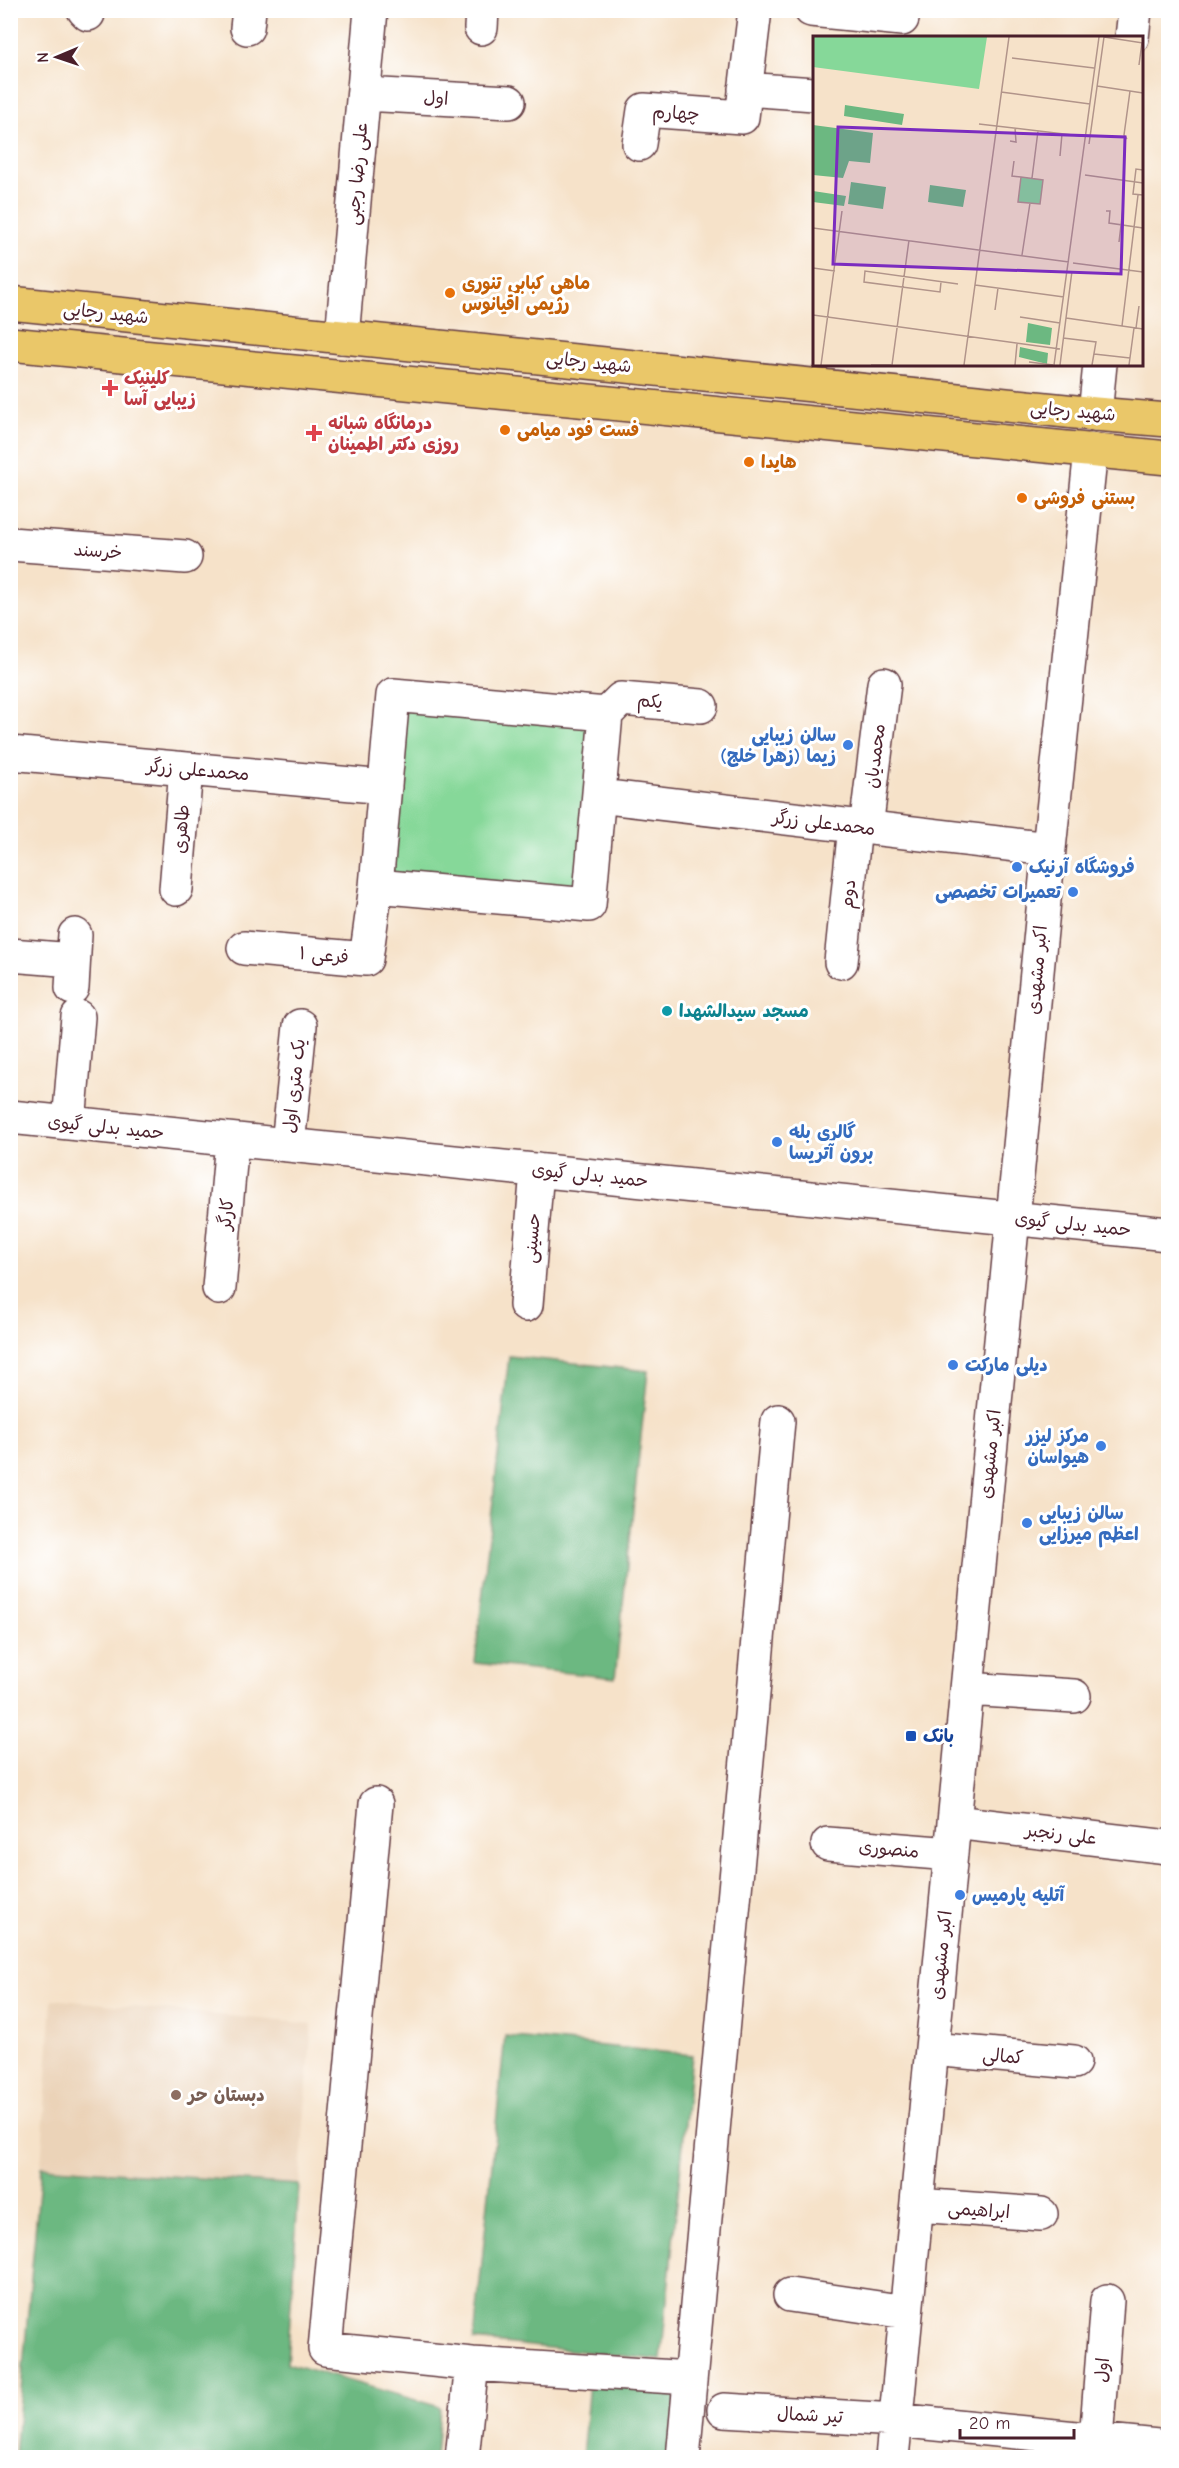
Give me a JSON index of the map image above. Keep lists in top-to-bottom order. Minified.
{"streets":{"main road":["شهید رجایی"],"street":["اول","چهارم","علی رضا رجبی","خرسند","یکم","محمدیان","محمدعلی زرگر","طاهری","دوم","فرعی ۱","اکبر مشهدی","یک متری اول","حمید بدلی گیوی","کارگر","حسینی","علی رنجبر","منصوری","کمالی","ابراهیمی","تیر شمال"]},"crossings":[["اول","علی رضا رجبی"],["اول","تیر شمال"],["علی رضا رجبی","شهید رجایی"],["شهید رجایی","اکبر مشهدی"],["محمدیان","محمدعلی زرگر"],["محمدیان","دوم"],["محمدعلی زرگر","طاهری"],["محمدعلی زرگر","دوم"],["محمدعلی زرگر","اکبر مشهدی"],["اکبر مشهدی","حمید بدلی گیوی"],["اکبر مشهدی","علی رنجبر"],["اکبر مشهدی","منصوری"],["اکبر مشهدی","کمالی"],["اکبر مشهدی","ابراهیمی"],["اکبر مشهدی","تیر شمال"],["یک متری اول","حمید بدلی گیوی"],["حمید بدلی گیوی","کارگر"],["حمید بدلی گیوی","حسینی"]],"places":{"other":["ماهی کبابی تنوری رژیمی اقیانوس","فست فود میامی","هایدا","بستنی فروشی","سالن زیبایی زیما (زهرا خلج)","فروشگاه آرنیک","تعمیرات تخصصی","مسجد سیدالشهدا","گالری بله برون آتریسا","دیلی مارکت","مرکز لیزر هیواسان","سالن زیبایی اعظم میرزایی","آتلیه پارمیس","دبستان حر"],"health":["کلینیک زیبایی آسا","درمانگاه شبانه روزی دکتر اطمینان"],"transit":["بانک"]},"scale_bar":"20 m","north":"left"}
